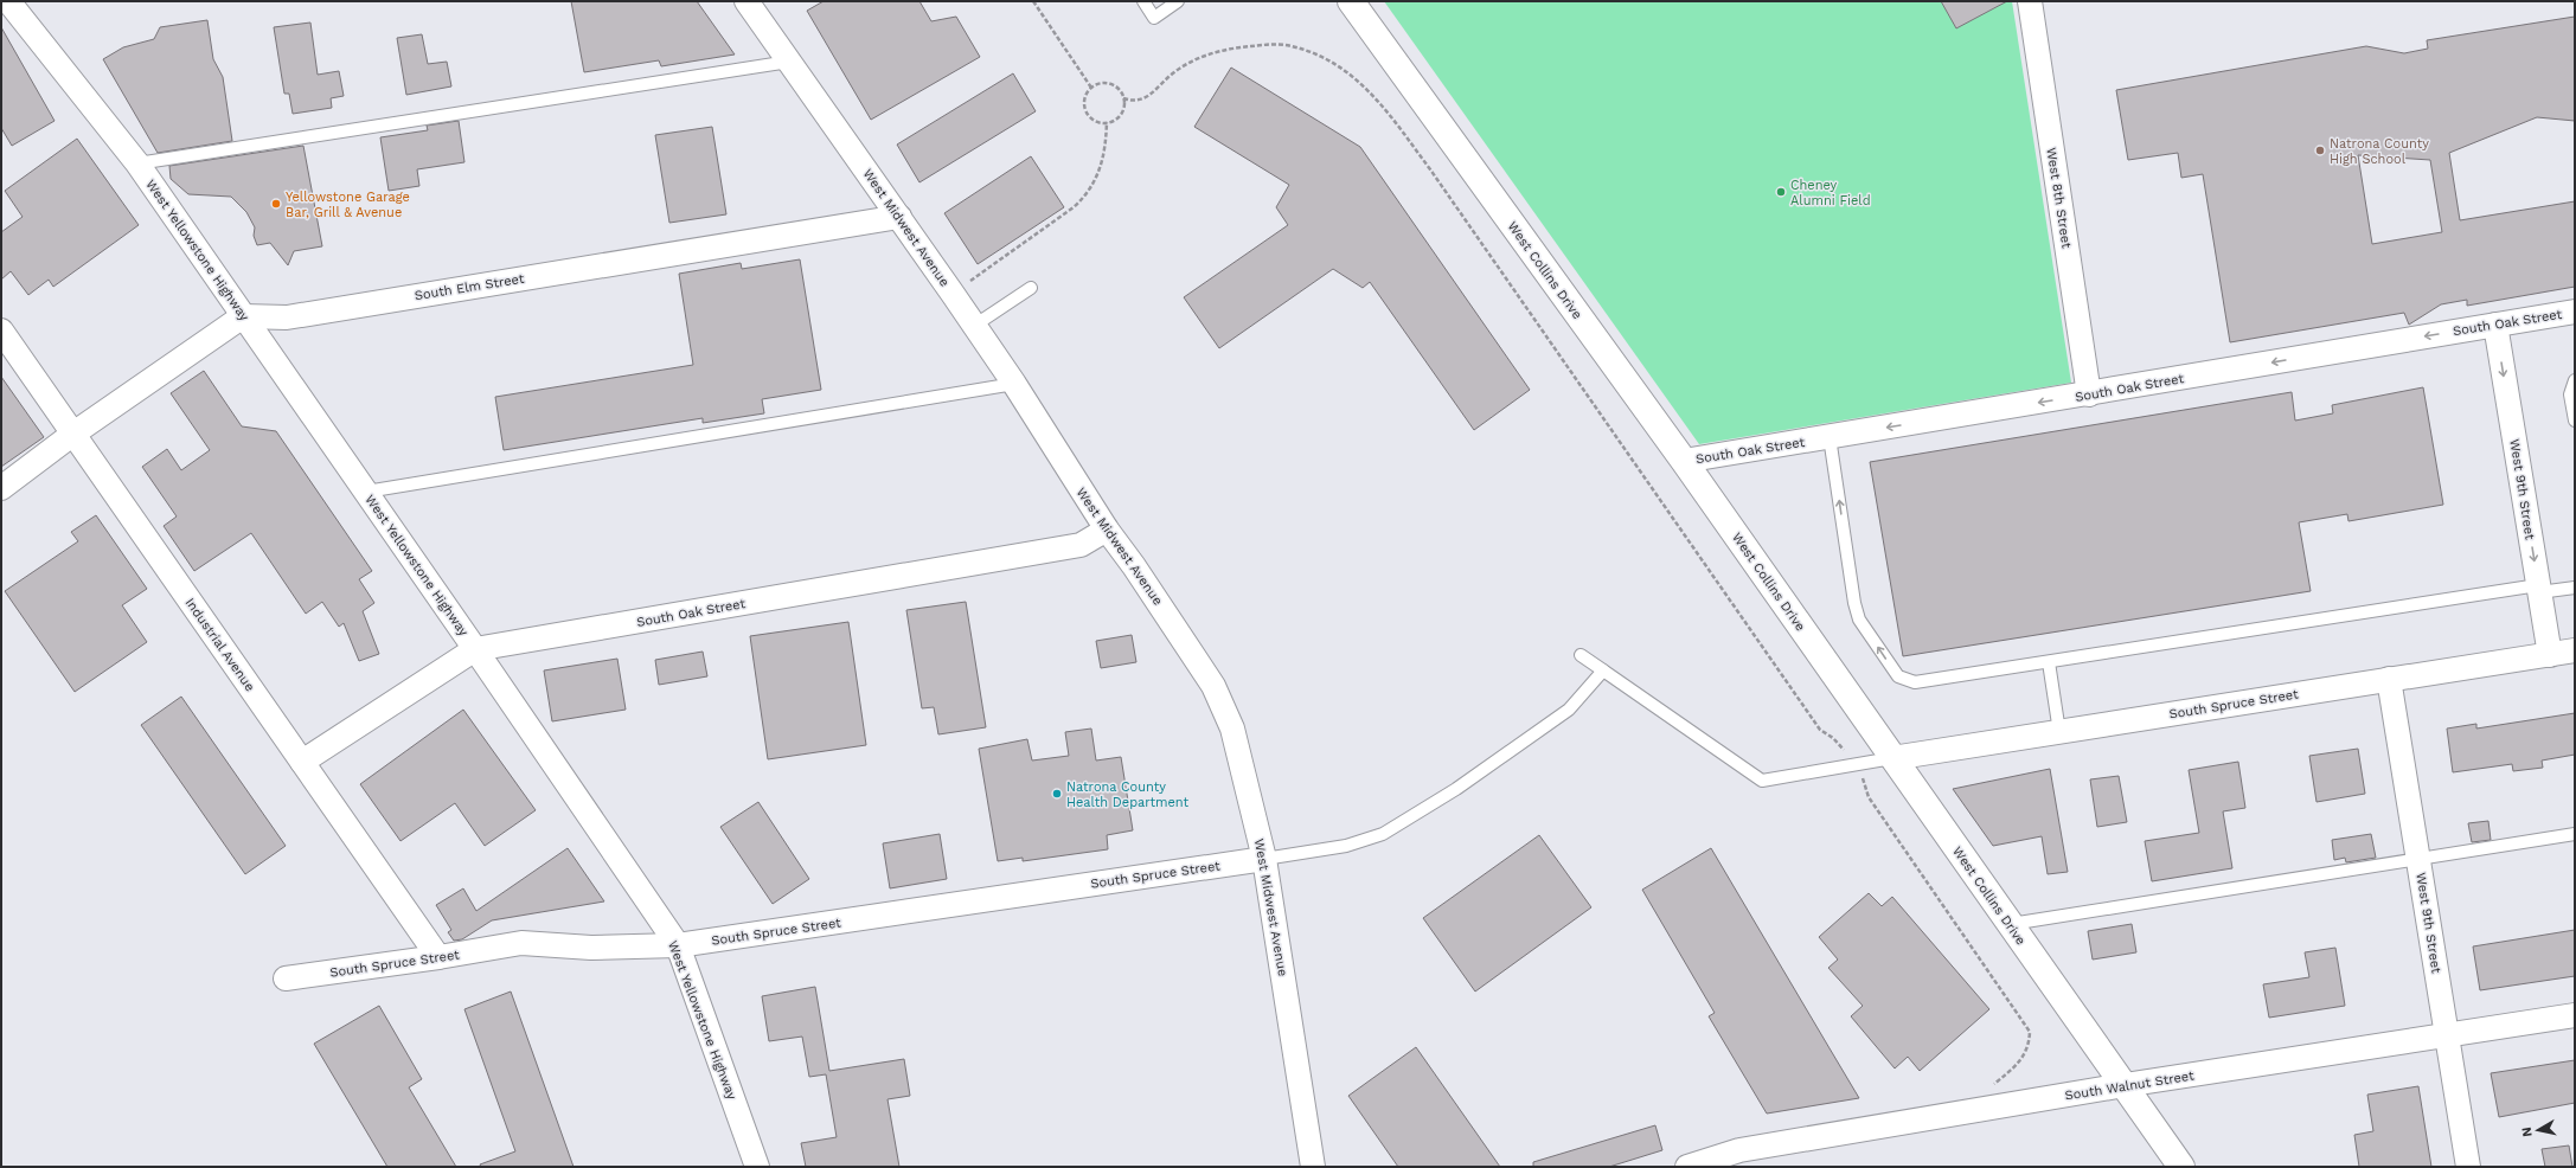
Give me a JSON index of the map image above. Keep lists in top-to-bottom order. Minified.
{"streets":{"main road":["West Collins Drive"],"street":["West 8th Street","West Midwest Avenue","West Yellowstone Highway","South Elm Street","South Oak Street","West 9th Street","Industrial Avenue","South Spruce Street","South Walnut Street"]},"crossings":[["West 8th Street","South Oak Street"],["West Midwest Avenue","South Elm Street"],["West Midwest Avenue","South Oak Street"],["West Midwest Avenue","South Spruce Street"],["West Yellowstone Highway","South Elm Street"],["West Yellowstone Highway","South Oak Street"],["West Yellowstone Highway","South Spruce Street"],["West Collins Drive","South Oak Street"],["West Collins Drive","South Spruce Street"],["West Collins Drive","South Walnut Street"],["South Oak Street","West 9th Street"],["South Oak Street","Industrial Avenue"],["West 9th Street","South Spruce Street"],["West 9th Street","South Walnut Street"],["Industrial Avenue","South Spruce Street"]],"one_way":["South Oak Street"],"places":["Natrona County High School","Cheney Alumni Field","Yellowstone Garage Bar, Grill & Avenue","Natrona County Health Department"],"north":"left"}
